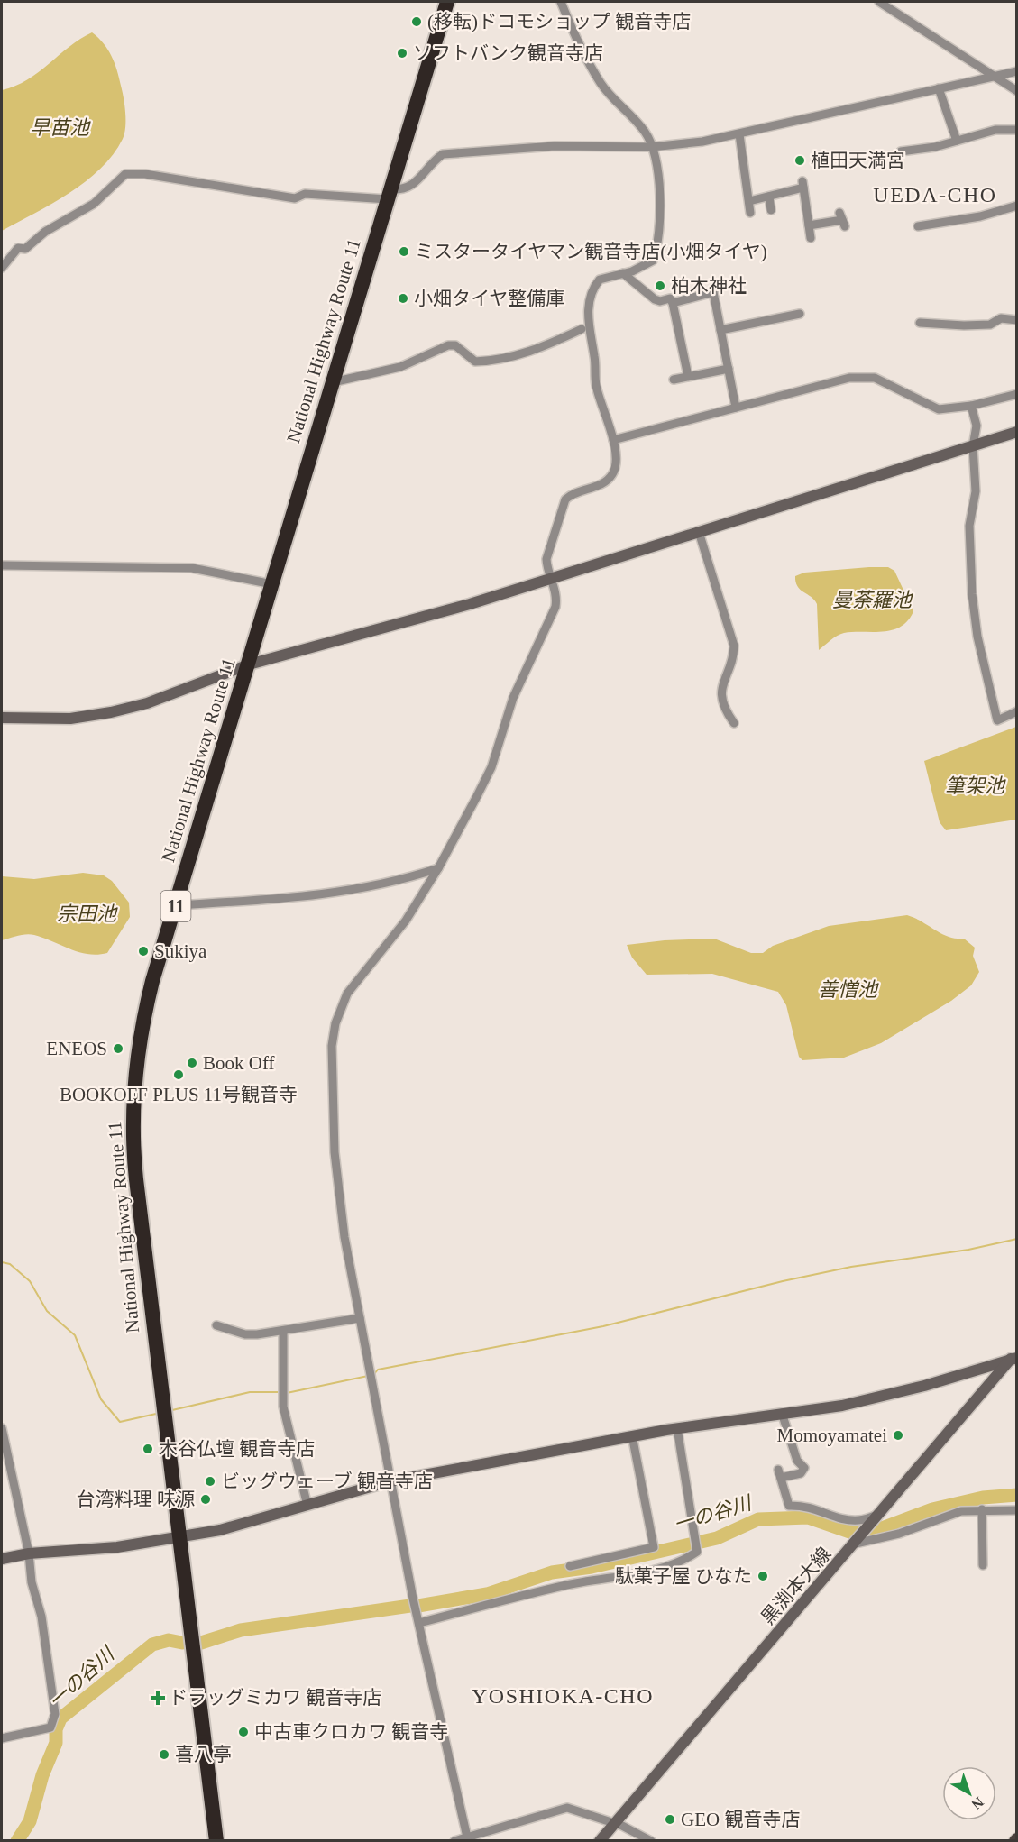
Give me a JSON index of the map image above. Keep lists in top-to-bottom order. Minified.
{"streets":{"highway":["National Highway Route 11","11"],"street":["黒渕本大線"]},"districts":["UEDA-CHO","YOSHIOKA-CHO"],"water":["早苗池","曼荼羅池","筆架池","宗田池","善憎池","一の谷川"],"places":{"other":["(移転)ドコモショップ 観音寺店","ソフトバンク観音寺店","植田天満宮","ミスタータイヤマン観音寺店(小畑タイヤ)","柏木神社","小畑タイヤ整備庫","Sukiya","ENEOS","Book Off","BOOKOFF PLUS 11号観音寺","Momoyamatei","木谷仏壇 観音寺店","ビッグウェーブ 観音寺店","台湾料理 味源","駄菓子屋 ひなた","中古車クロカワ 観音寺","喜八亭","GEO 観音寺店"],"health":["ドラッグミカワ 観音寺店"]},"north":"bottom right"}
